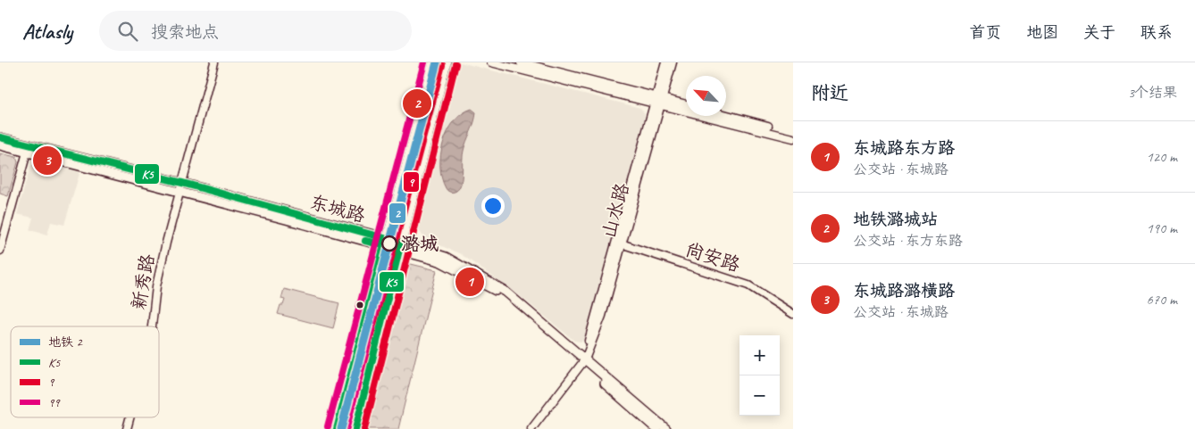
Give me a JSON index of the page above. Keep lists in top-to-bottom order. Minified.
{"streets":{"main road":["东城路"],"street":["山水路","尚安路","新秀路"]},"crossings":[["东城路","山水路"],["东城路","新秀路"],["山水路","尚安路"]],"places":["潞城"],"lines":["metro line 2","transit line 99","transit line 9","transit line K5"],"legend":["地铁 2","K5","9","99"],"north":"top left","page":{"header":"Atlasly","search":"搜索地点","nav":["首页","地图","关于","联系"],"heading":["附近","3个结果"],"pins":["2","3","1"],"list":[{"mark":"1","name":"东城路东方路","note":"公交站 · 东城路","value":"120 m"},{"mark":"2","name":"地铁潞城站","note":"公交站 · 东方东路","value":"190 m"},{"mark":"3","name":"东城路潞横路","note":"公交站 · 东城路","value":"670 m"}],"map_buttons":["+","−"]}}
